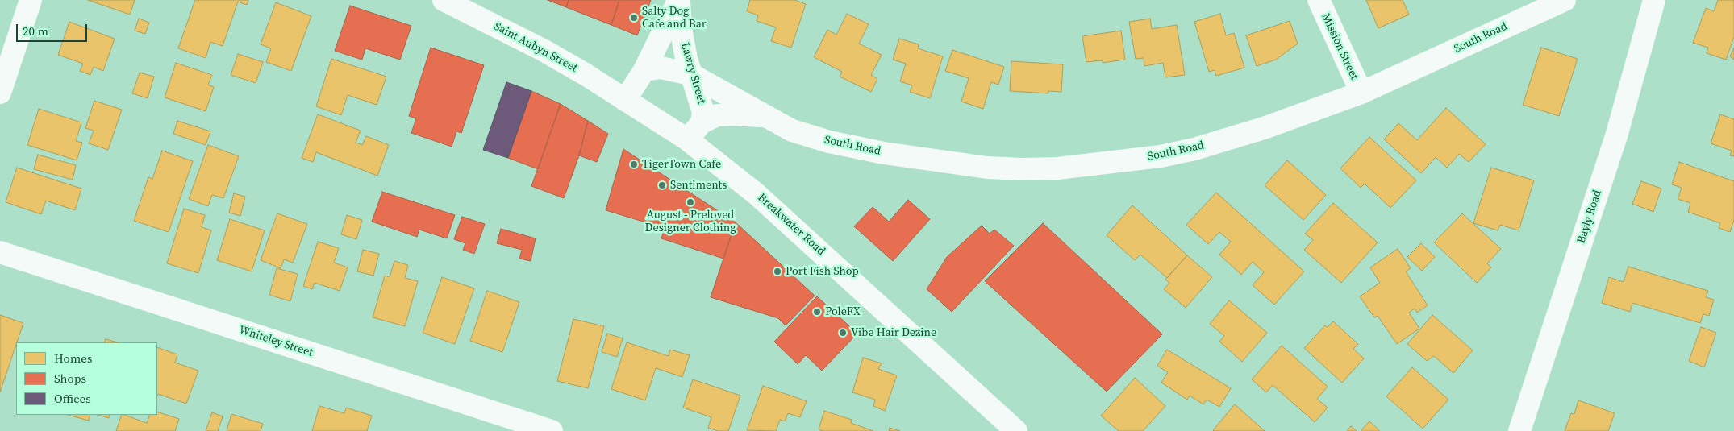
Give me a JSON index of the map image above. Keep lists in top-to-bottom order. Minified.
{"streets":{"main road":["South Road","Mission Street","Saint Aubyn Street","Lawry Street","Bayly Road","Breakwater Road","Whiteley Street"]},"crossings":[["South Road","Mission Street"],["South Road","Lawry Street"],["Saint Aubyn Street","Lawry Street"],["Saint Aubyn Street","Breakwater Road"],["Lawry Street","Breakwater Road"]],"places":["Salty Dog Cafe and Bar","TigerTown Cafe","Sentiments","August - Preloved Designer Clothing","Port Fish Shop","PoleFX","Vibe Hair Dezine"],"legend":["Homes","Shops","Offices"],"scale_bar":"20 m"}
